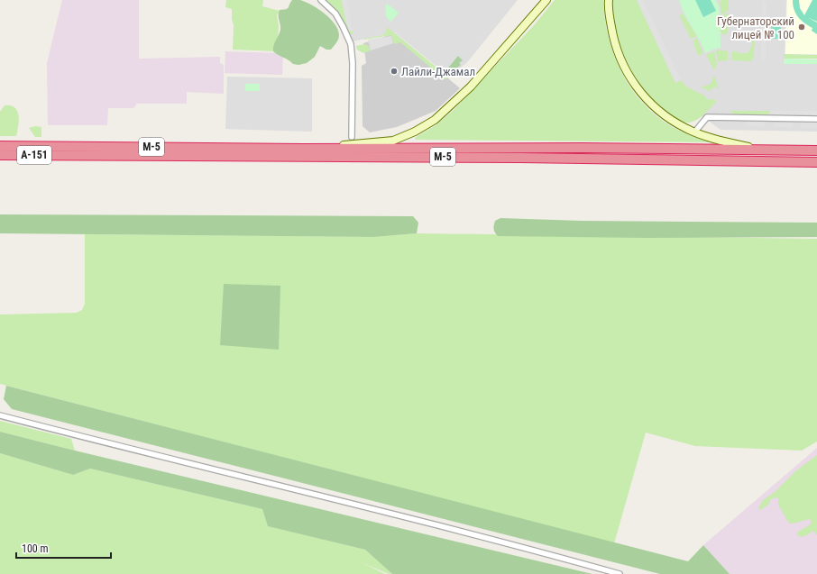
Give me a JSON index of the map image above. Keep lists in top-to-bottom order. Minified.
{"streets":{"highway":["М-5","А-151"]},"crossings":[["М-5","А-151"]],"places":["Губернаторский лицей № 100","Лайли-Джамал"],"scale_bar":"100 m"}
